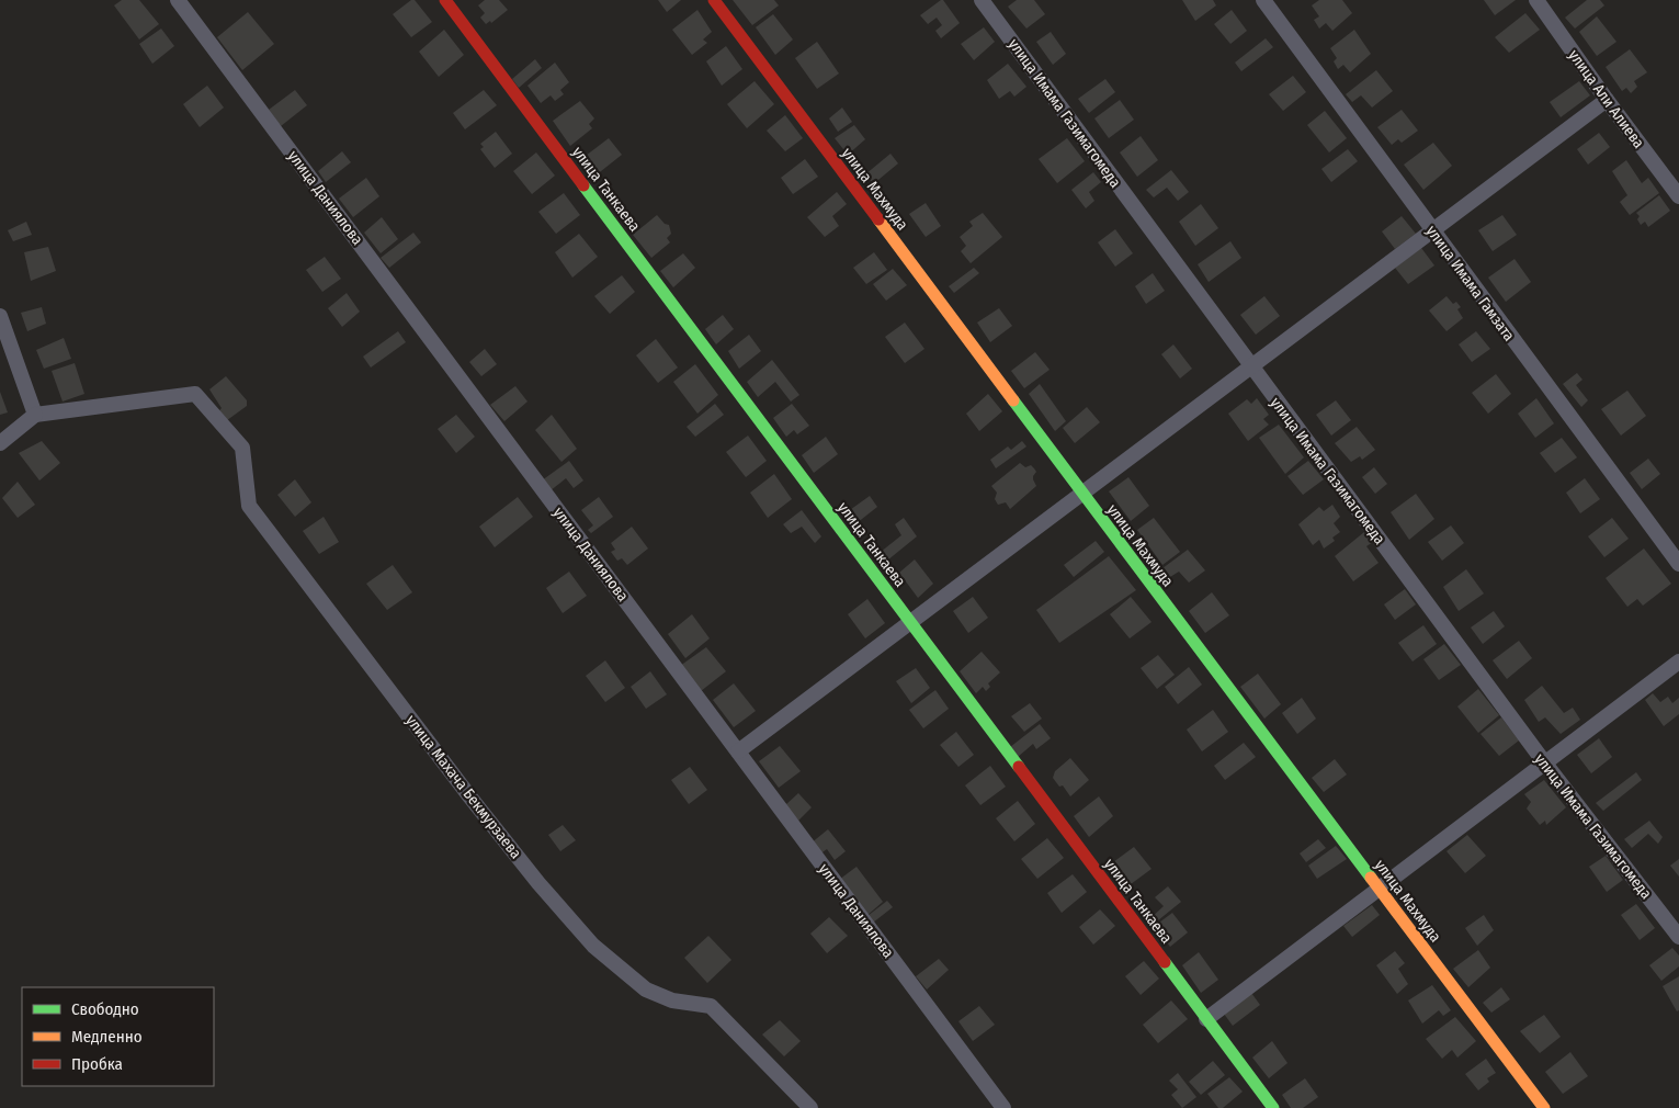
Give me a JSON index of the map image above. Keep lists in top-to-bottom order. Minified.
{"streets":{"street":["улица Али Алиева","улица Имама Газимагомеда","улица Танкаева","улица Махмуда","улица Даниялова","улица Имама Гамзата","улица Махача Бекмурзаева"]},"legend":["Свободно","Медленно","Пробка"]}
